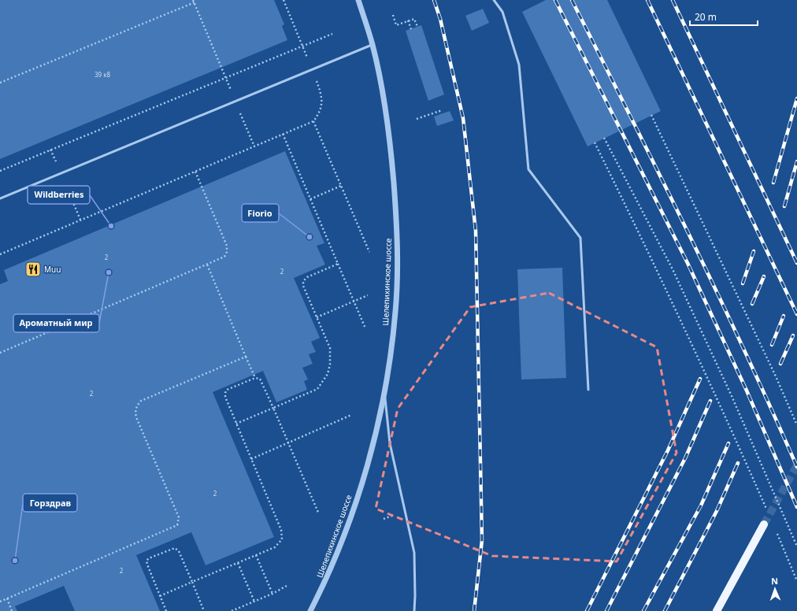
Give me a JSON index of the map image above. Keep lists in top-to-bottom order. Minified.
{"streets":{"street":["Шелепихинское шоссе"]},"places":{"other":["Wildberries","Fiorio","Ароматный мир","Горздрав"],"restaurant":["Muu"]},"house_numbers":["39 к8","2","2","2","2","2"],"scale_bar":"20 m","north":"top"}
